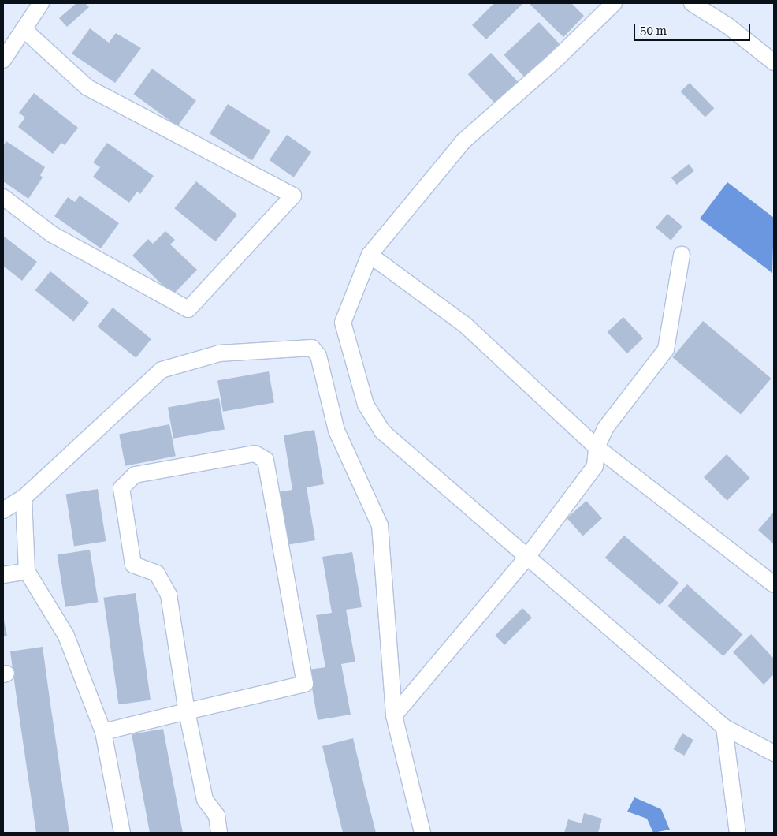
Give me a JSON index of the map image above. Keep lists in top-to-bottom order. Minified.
{"scale_bar":"50 m"}
